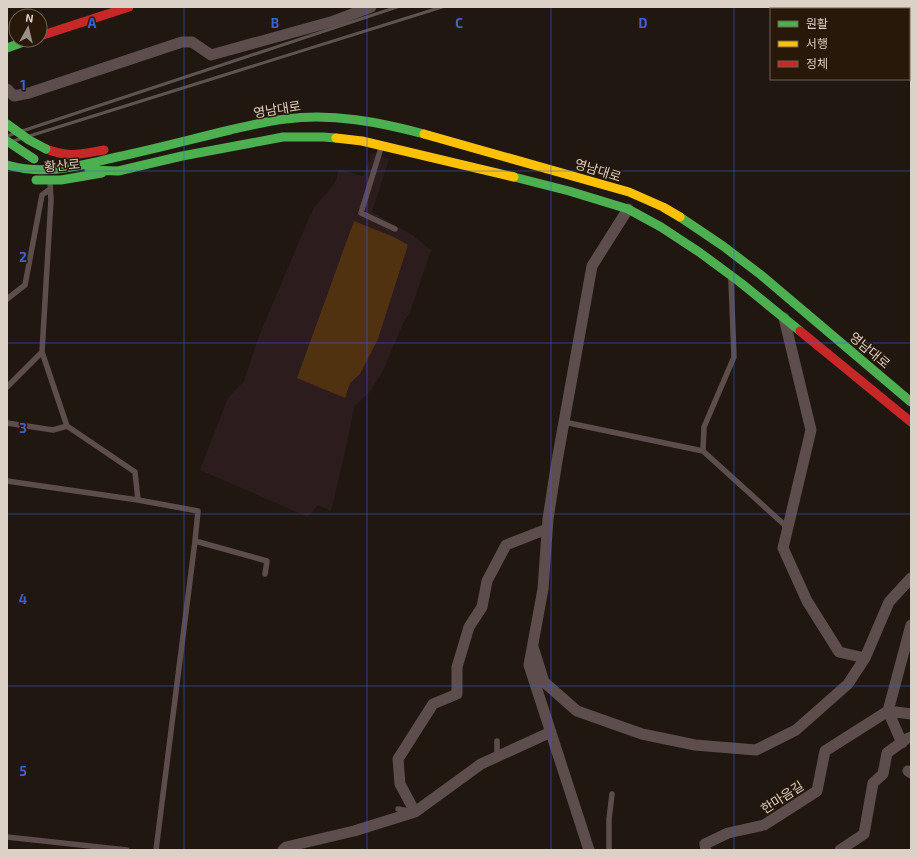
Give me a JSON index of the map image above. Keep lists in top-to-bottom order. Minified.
{"streets":{"main road":["영남대로","황산로"],"street":["한마음길"]},"crossings":[["영남대로","황산로"]],"legend":["원활","서행","정체"],"north":"top","grid":{"columns":["A","B","C","D"],"rows":["1","2","3","4","5"]}}
